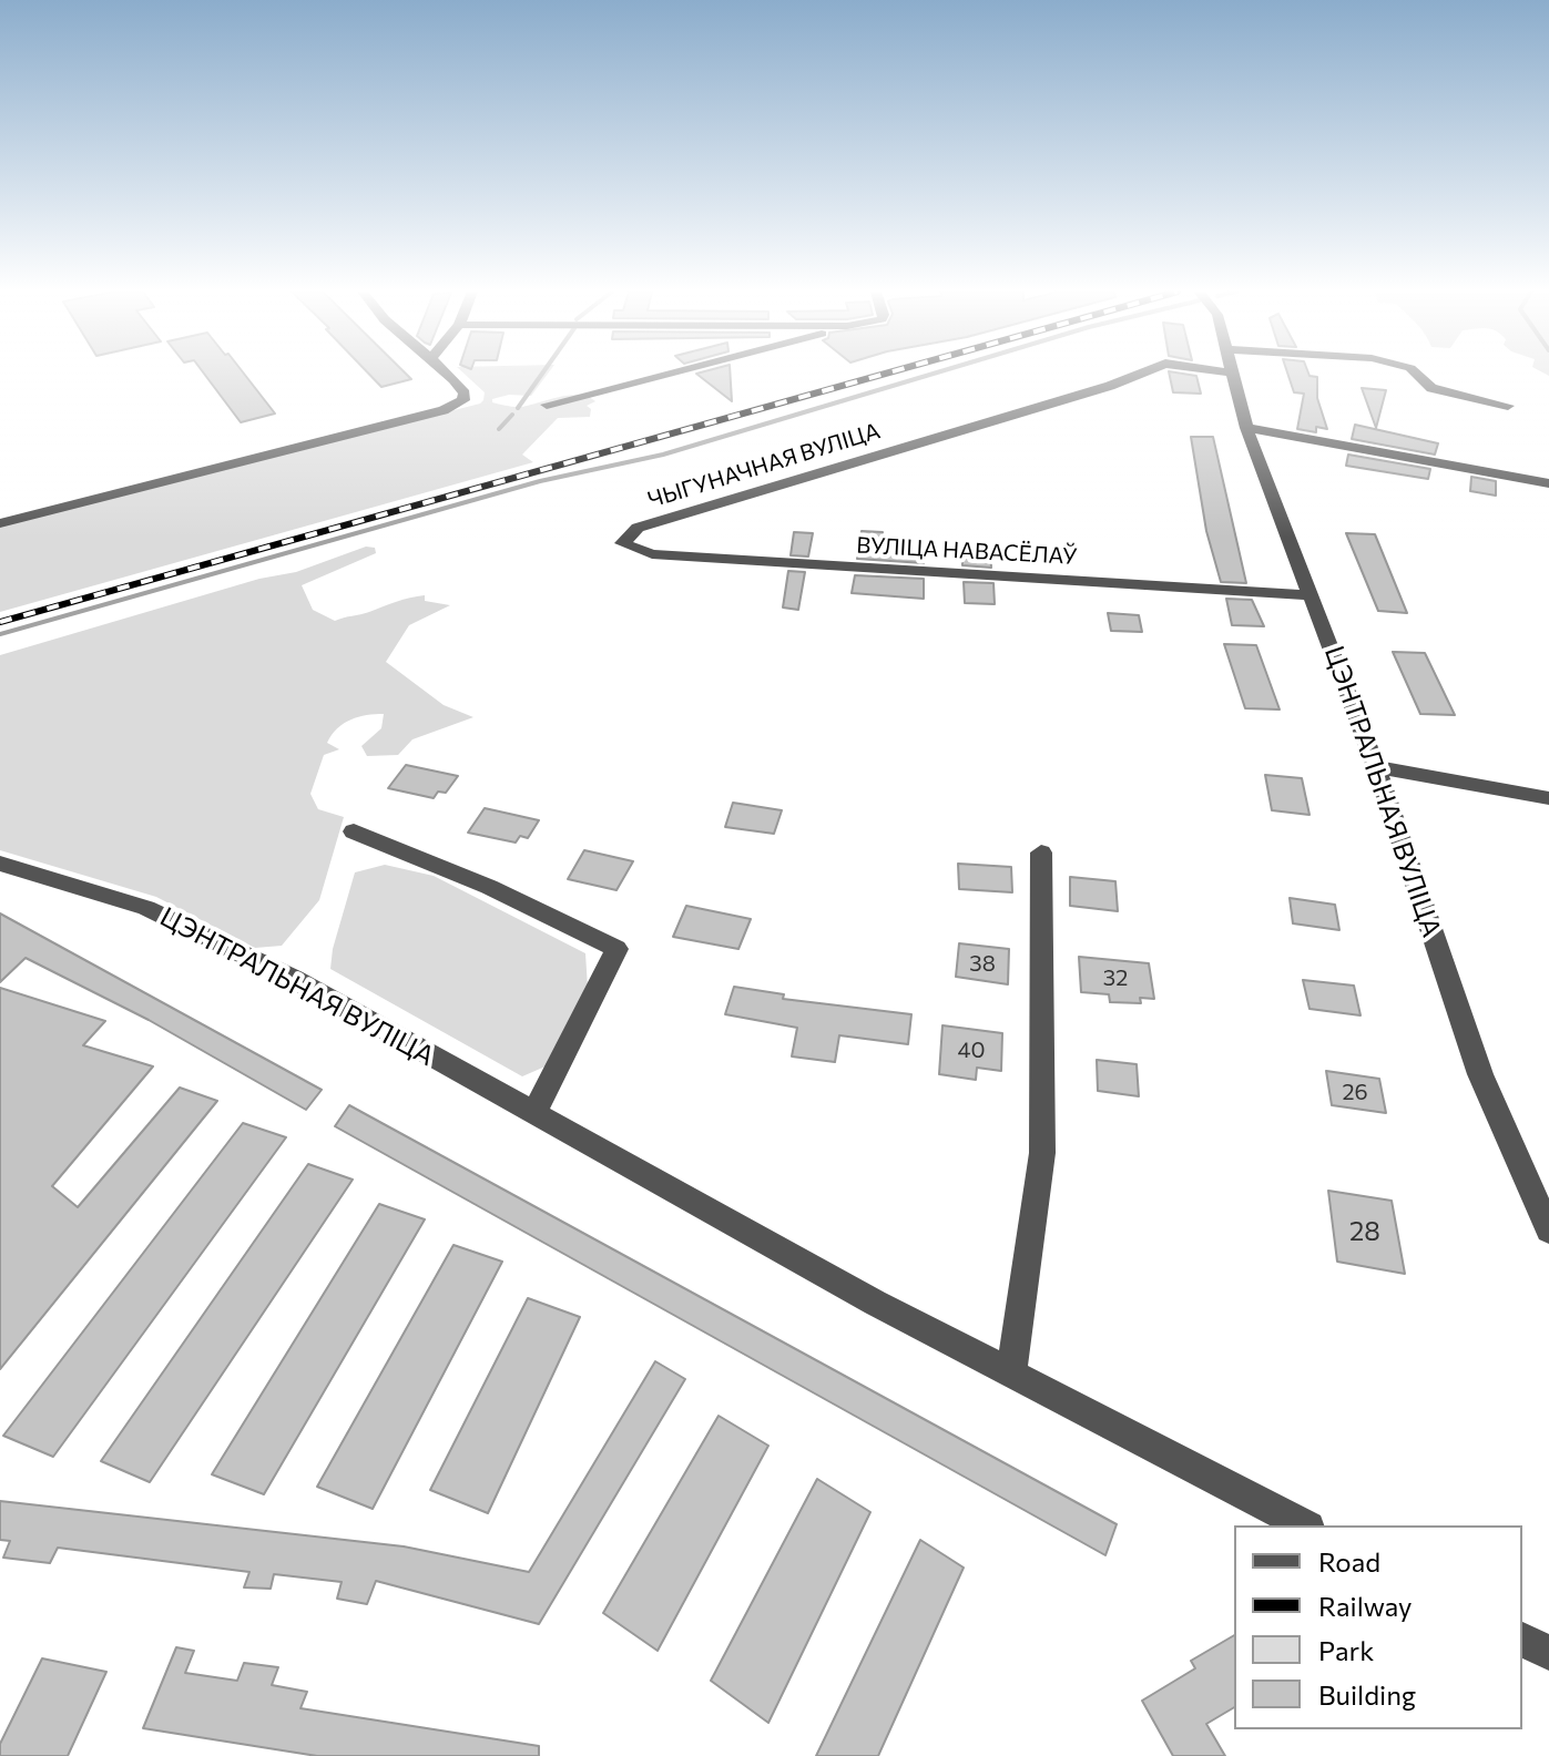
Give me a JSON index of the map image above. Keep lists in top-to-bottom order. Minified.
{"streets":{"street":["ЧЫГУНАЧНАЯ ВУЛІЦА","ВУЛІЦА НАВАСЁЛАЎ","ЦЭНТРАЛЬНАЯ ВУЛІЦА"]},"crossings":[["ЧЫГУНАЧНАЯ ВУЛІЦА","ВУЛІЦА НАВАСЁЛАЎ"],["ВУЛІЦА НАВАСЁЛАЎ","ЦЭНТРАЛЬНАЯ ВУЛІЦА"]],"house_numbers":["38","32","40","26","28"],"legend":["Road","Railway","Park","Building"]}
